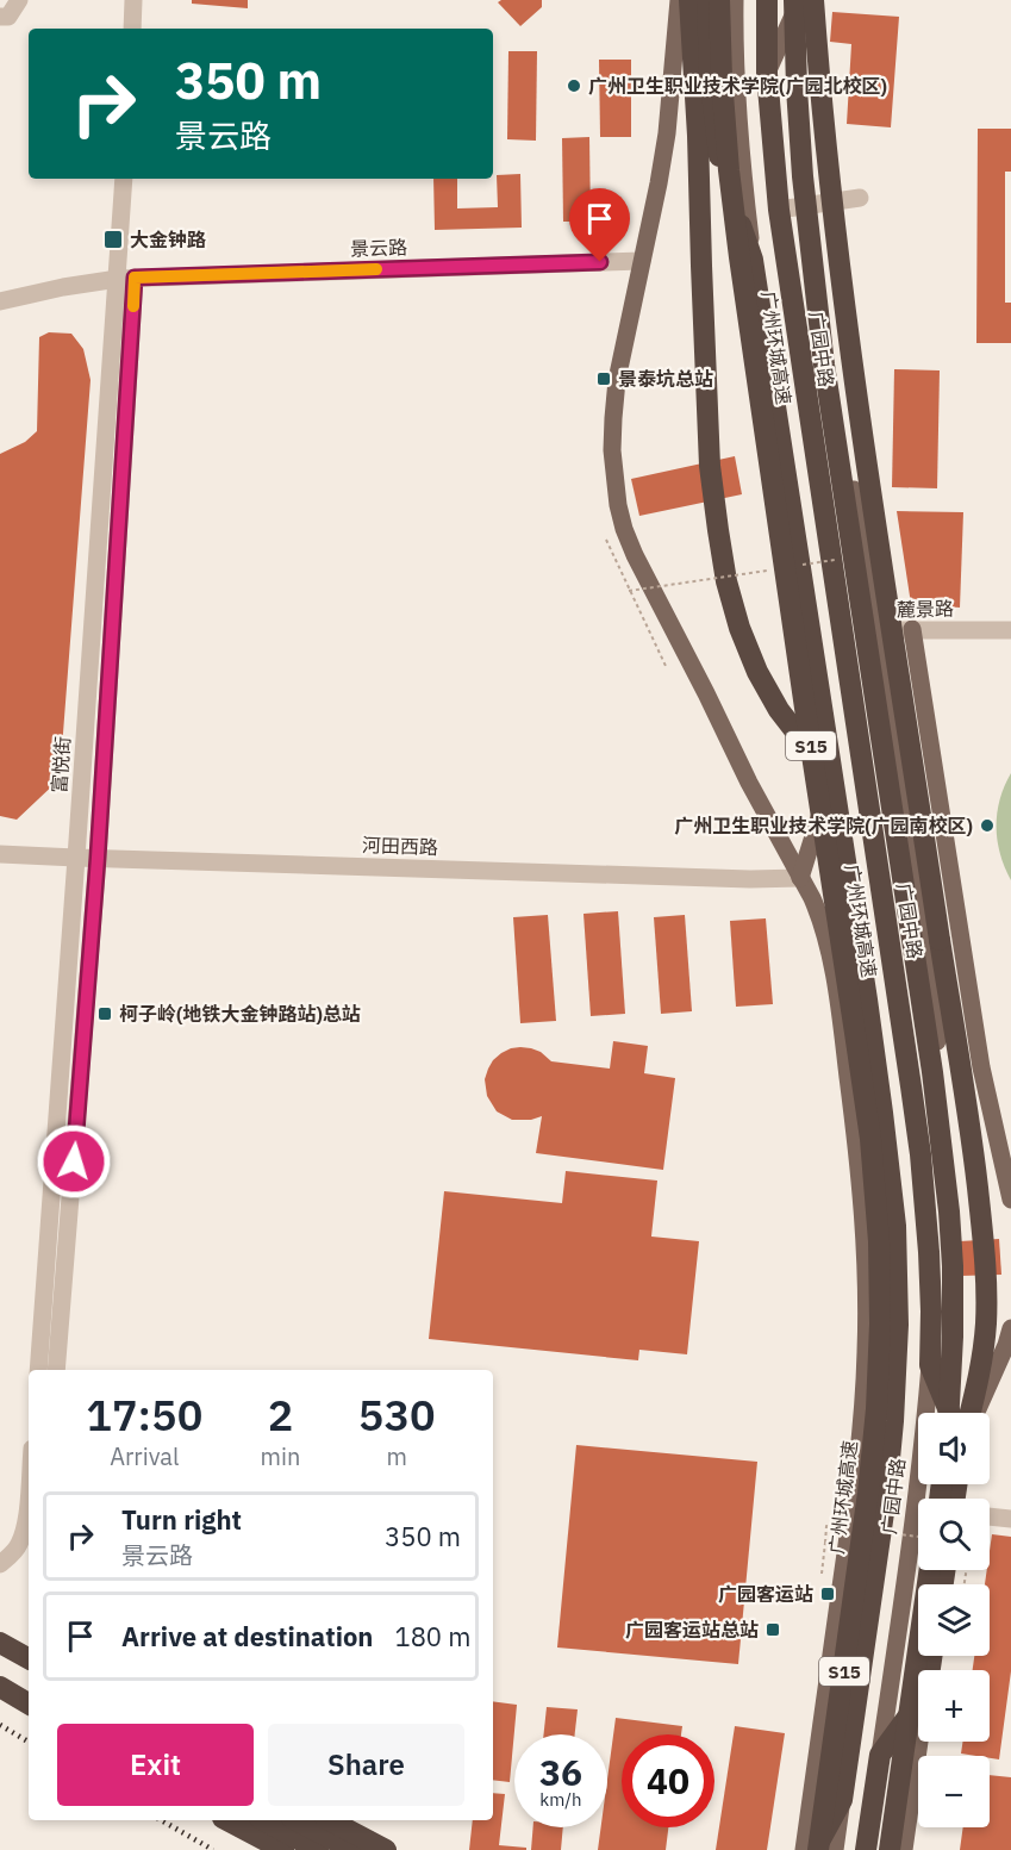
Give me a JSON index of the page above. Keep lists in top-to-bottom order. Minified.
{"streets":{"highway":["广州环城高速","广园中路","S15"],"street":["景云路","麓景路","富悦街","河田西路"]},"crossings":[["景云路","富悦街"],["广园中路","麓景路"],["富悦街","河田西路"]],"places":{"other":["广州卫生职业技术学院(广园北校区)","广州卫生职业技术学院(广园南校区)"],"transit":["大金钟路","景泰坑总站","柯子岭(地铁大金钟路站)总站","广园客运站","广园客运站总站"]},"page":{"turn":["350 m","景云路"],"eta":["17:50","Arrival","2","min","530","m"],"map_buttons":["+","−"],"list":[{"name":"Turn right","note":"景云路","value":"350 m"},{"name":"Arrive at destination","value":"180 m"}],"buttons":["Exit","Share"],"speed":"36 km/h","limit":"40"}}
